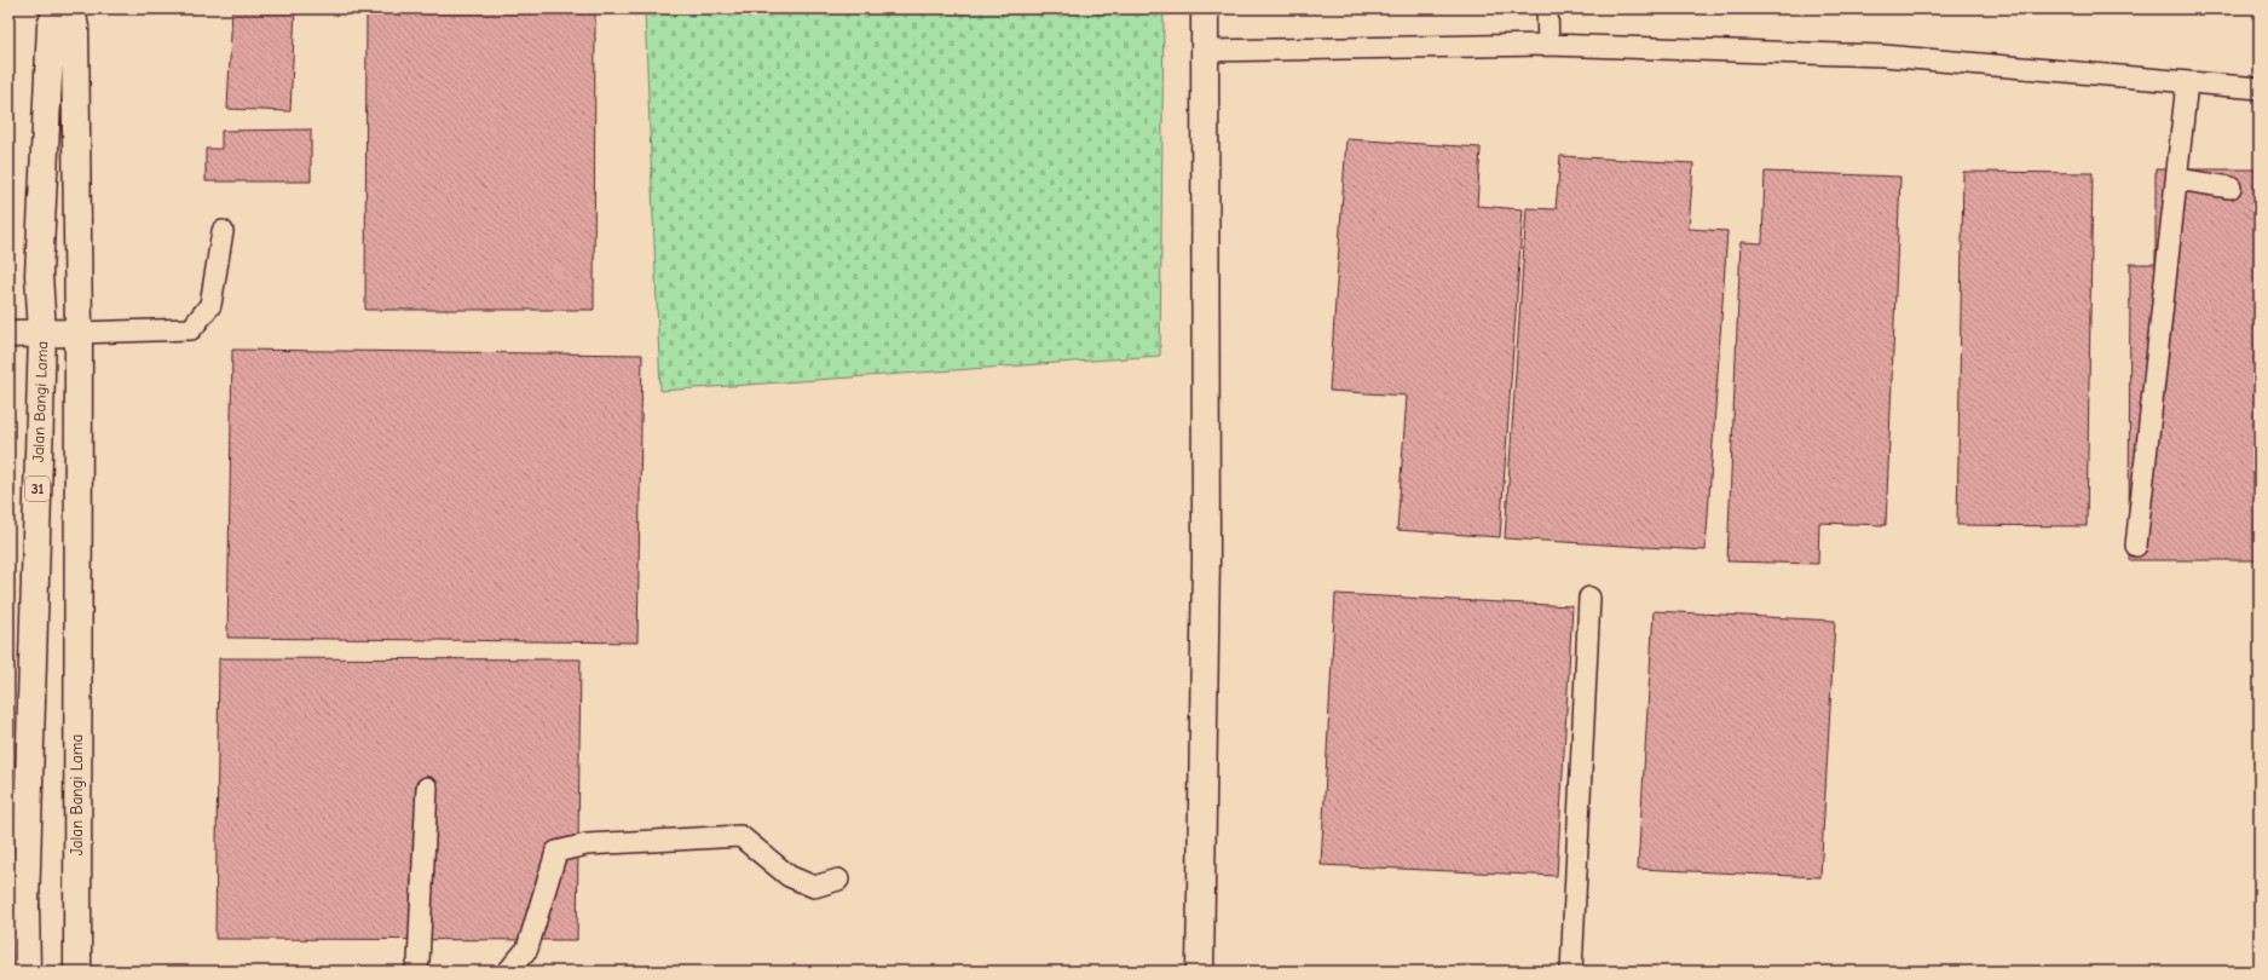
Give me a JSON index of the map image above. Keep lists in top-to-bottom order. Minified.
{"streets":{"main road":["Jalan Bangi Lama","31"]}}
